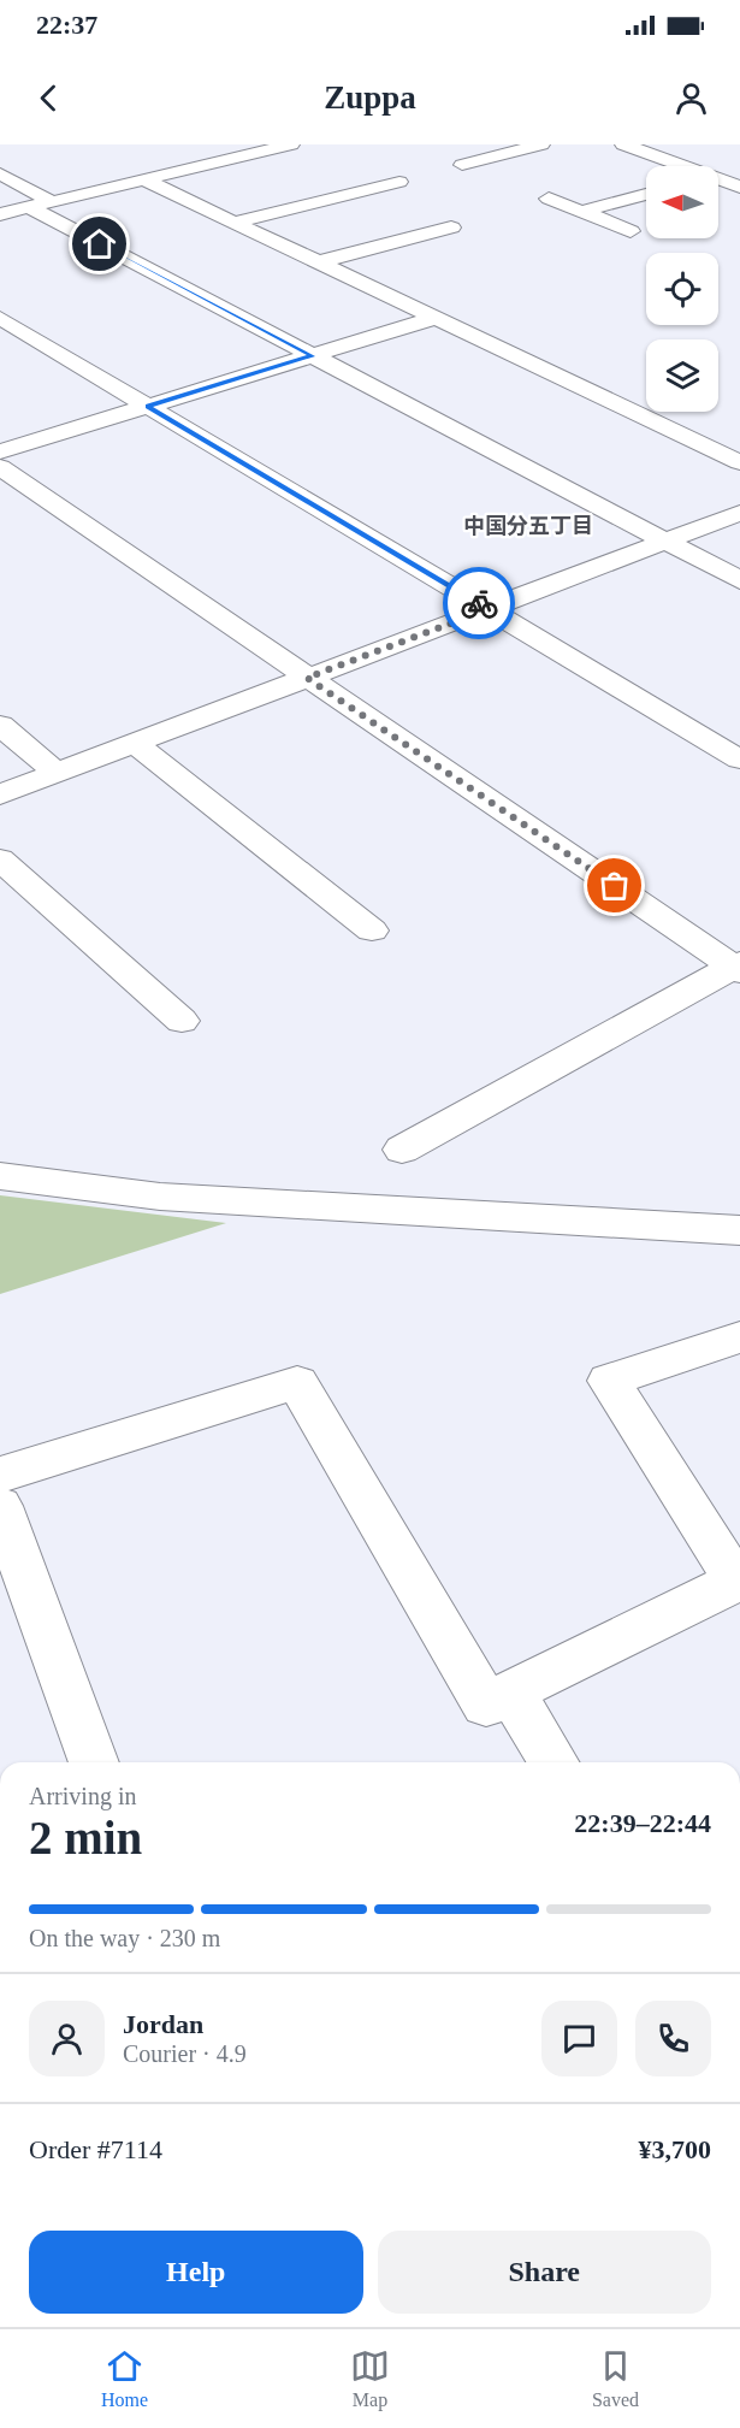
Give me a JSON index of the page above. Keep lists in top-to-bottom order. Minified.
{"districts":["中国分五丁目"],"north":"left","page":{"status":"22:37","header":"Zuppa","heading":["2 min","Arriving in","22:39–22:44"],"panel":["Jordan","Courier · 4.9","Order #7114","¥3,700"],"bar":"On the way · 230 m","buttons":["Help","Share"],"tabs":["Home","Map","Saved"]}}
